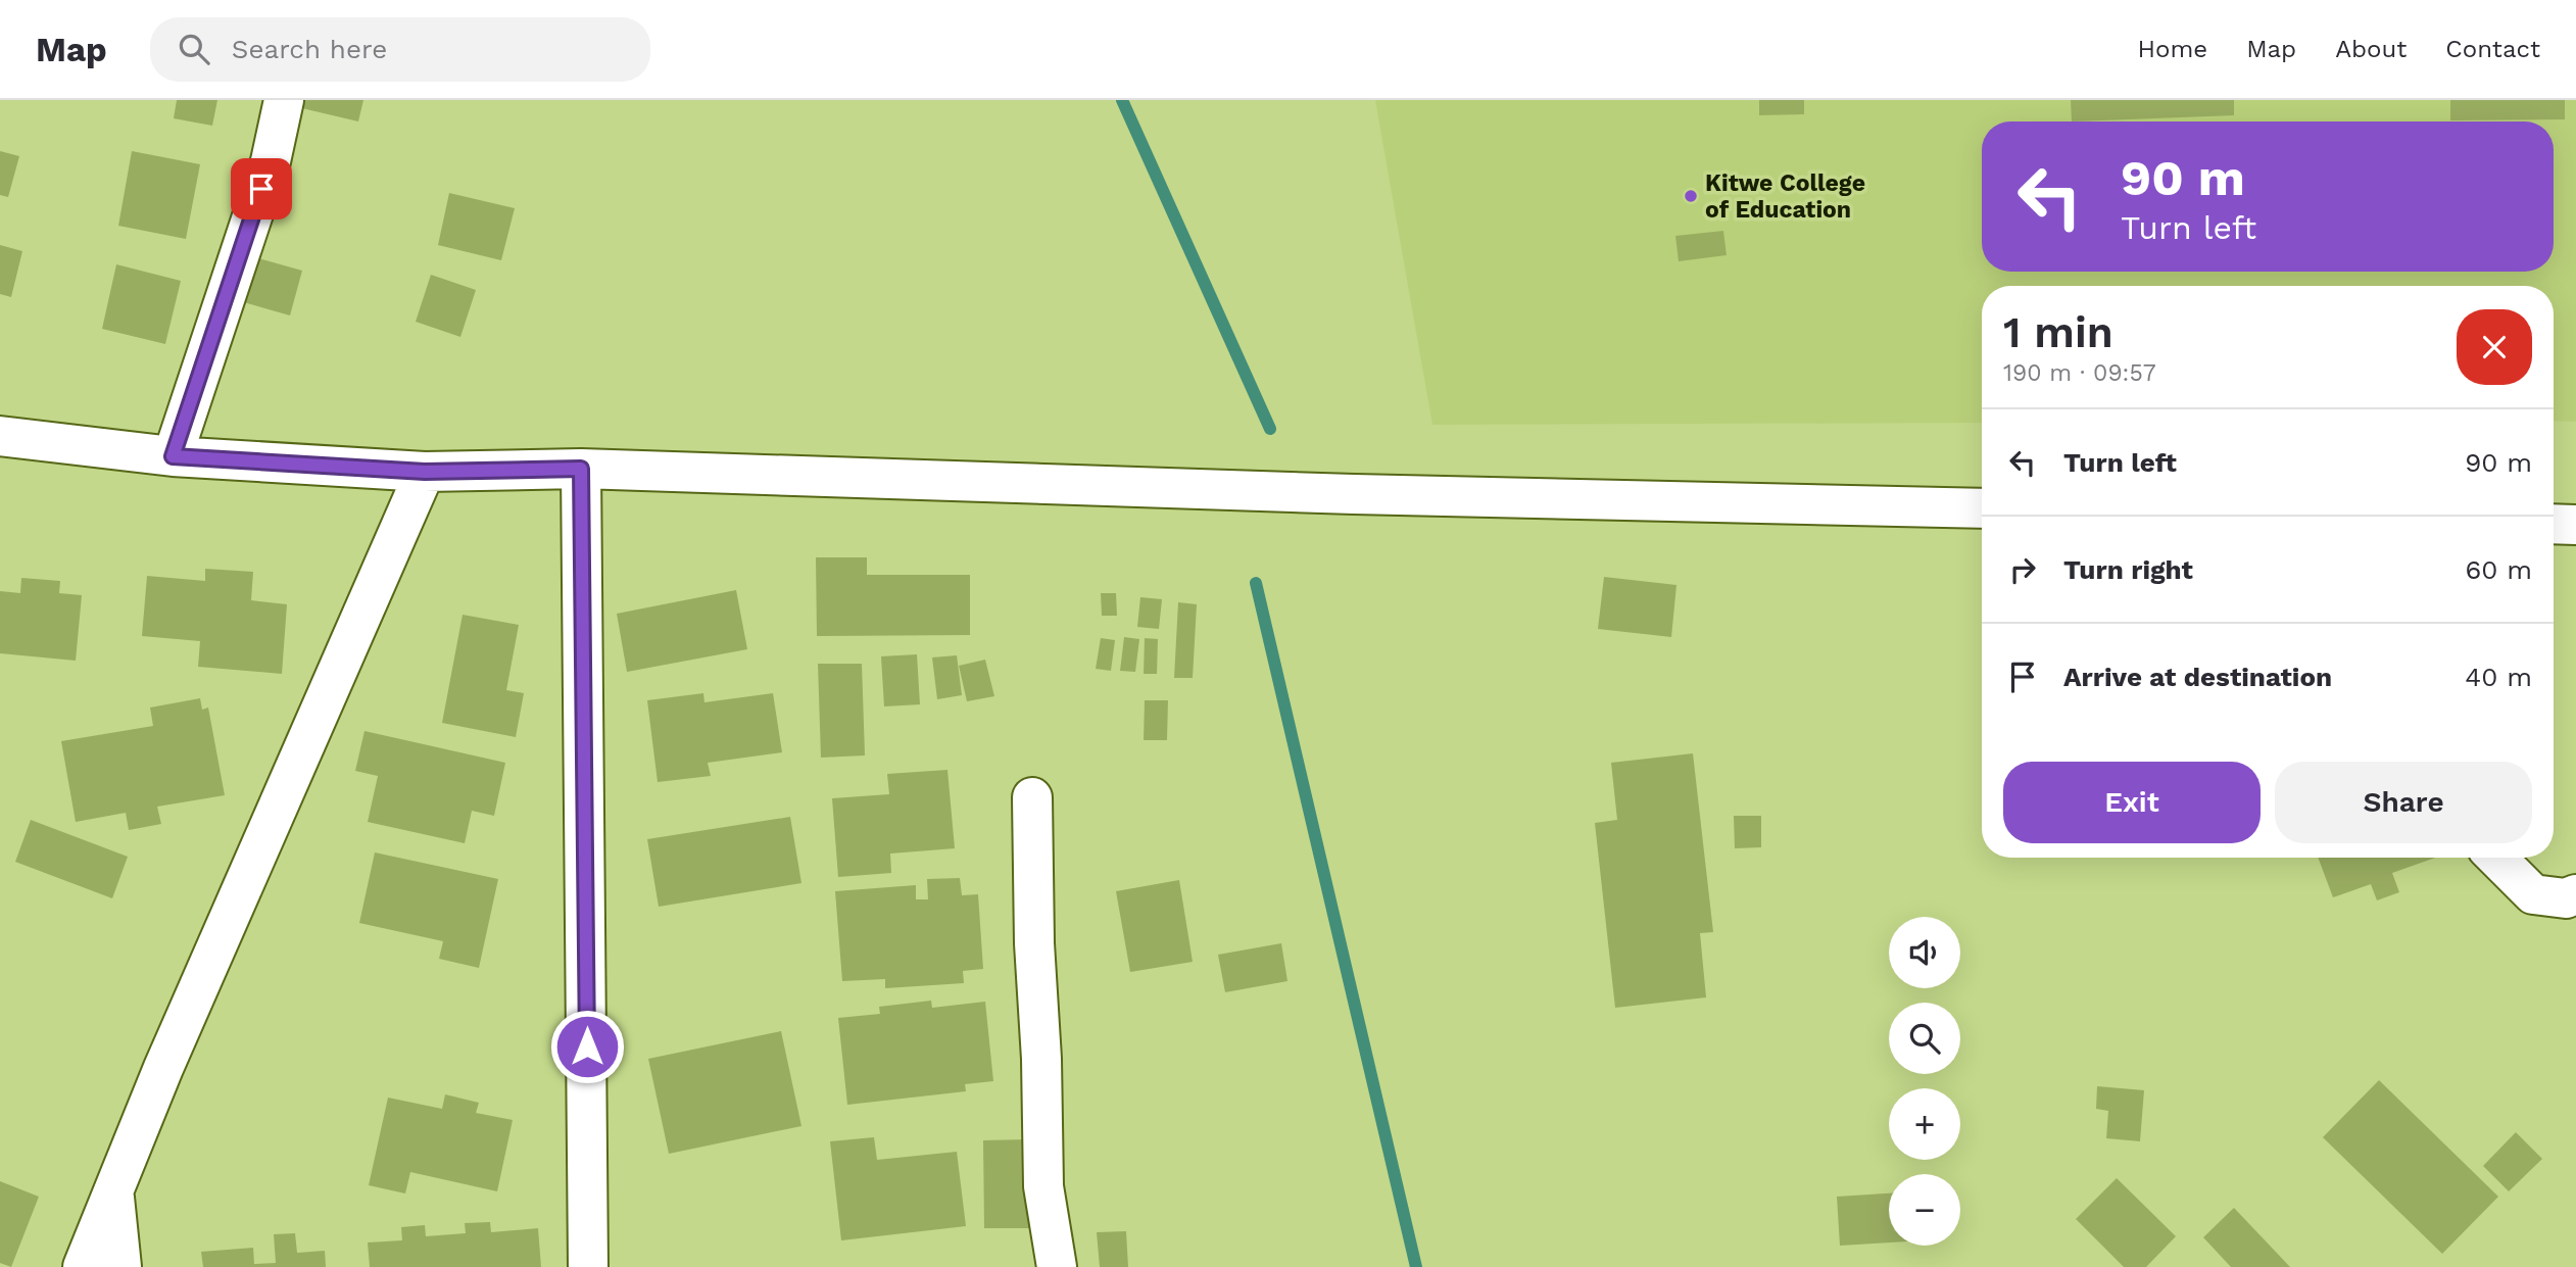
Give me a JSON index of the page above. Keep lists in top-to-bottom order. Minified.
{"places":["Kitwe College of Education"],"page":{"header":"Map","search":"Search here","nav":["Home","Map","About","Contact"],"turn":["90 m","Turn left"],"heading":["1 min","190 m · 09:57"],"list":[{"name":"Turn left","value":"90 m"},{"name":"Turn right","value":"60 m"},{"name":"Arrive at destination","value":"40 m"}],"buttons":["Exit","Share"],"map_buttons":["+","−"]}}
